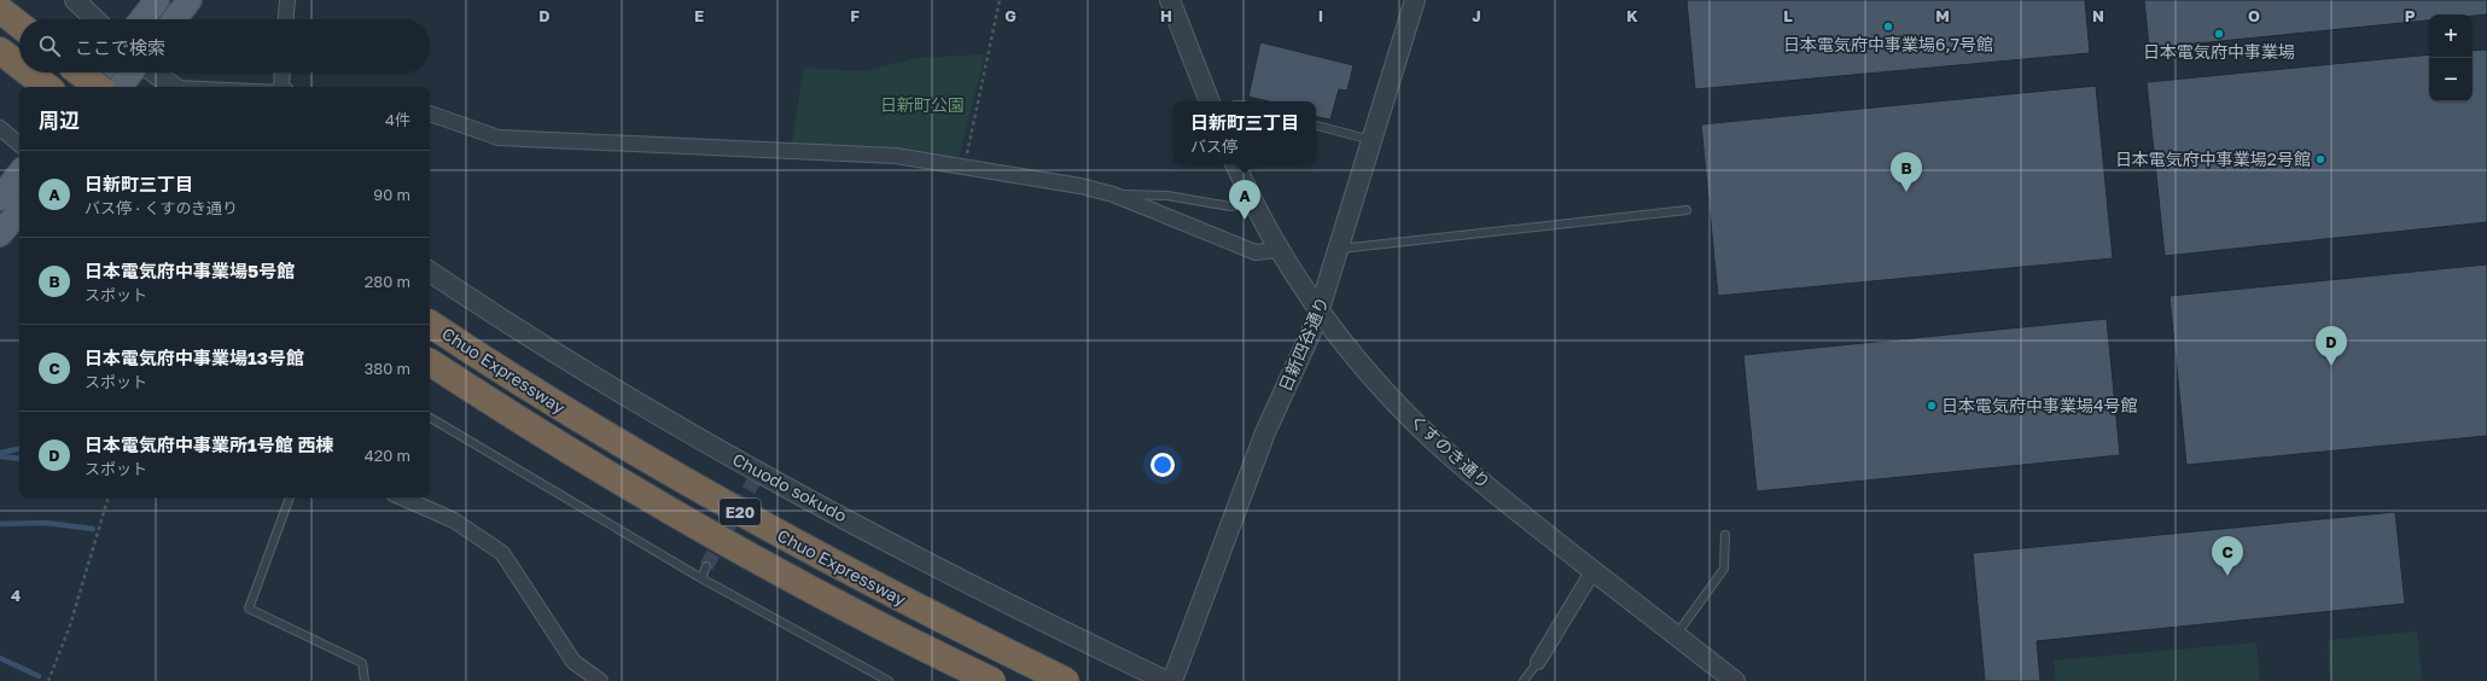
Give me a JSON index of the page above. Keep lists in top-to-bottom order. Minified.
{"streets":{"highway":["Chuo Expressway","E20"],"street":["日新四谷通り","くすのき通り","Chuodo sokudo"]},"crossings":[["日新四谷通り","くすのき通り"]],"parks":["日新町公園"],"places":["日本電気府中事業場6,7号館","日本電気府中事業場","日本電気府中事業場2号館","日本電気府中事業場4号館"],"page":{"map_buttons":["+","−"],"search":"ここで検索","heading":["周辺","4件"],"popup":["日新町三丁目","バス停"],"list":[{"mark":"A","name":"日新町三丁目","note":"バス停 · くすのき通り","value":"90 m"},{"mark":"B","name":"日本電気府中事業場5号館","note":"スポット","value":"280 m"},{"mark":"C","name":"日本電気府中事業場13号館","note":"スポット","value":"380 m"},{"mark":"D","name":"日本電気府中事業所1号館 西棟","note":"スポット","value":"420 m"}],"pins":["B","A","D","C"]},"grid":{"columns":["D","E","F","G","H","I","J","K","L","M","N","O","P"],"rows":["4"]}}
